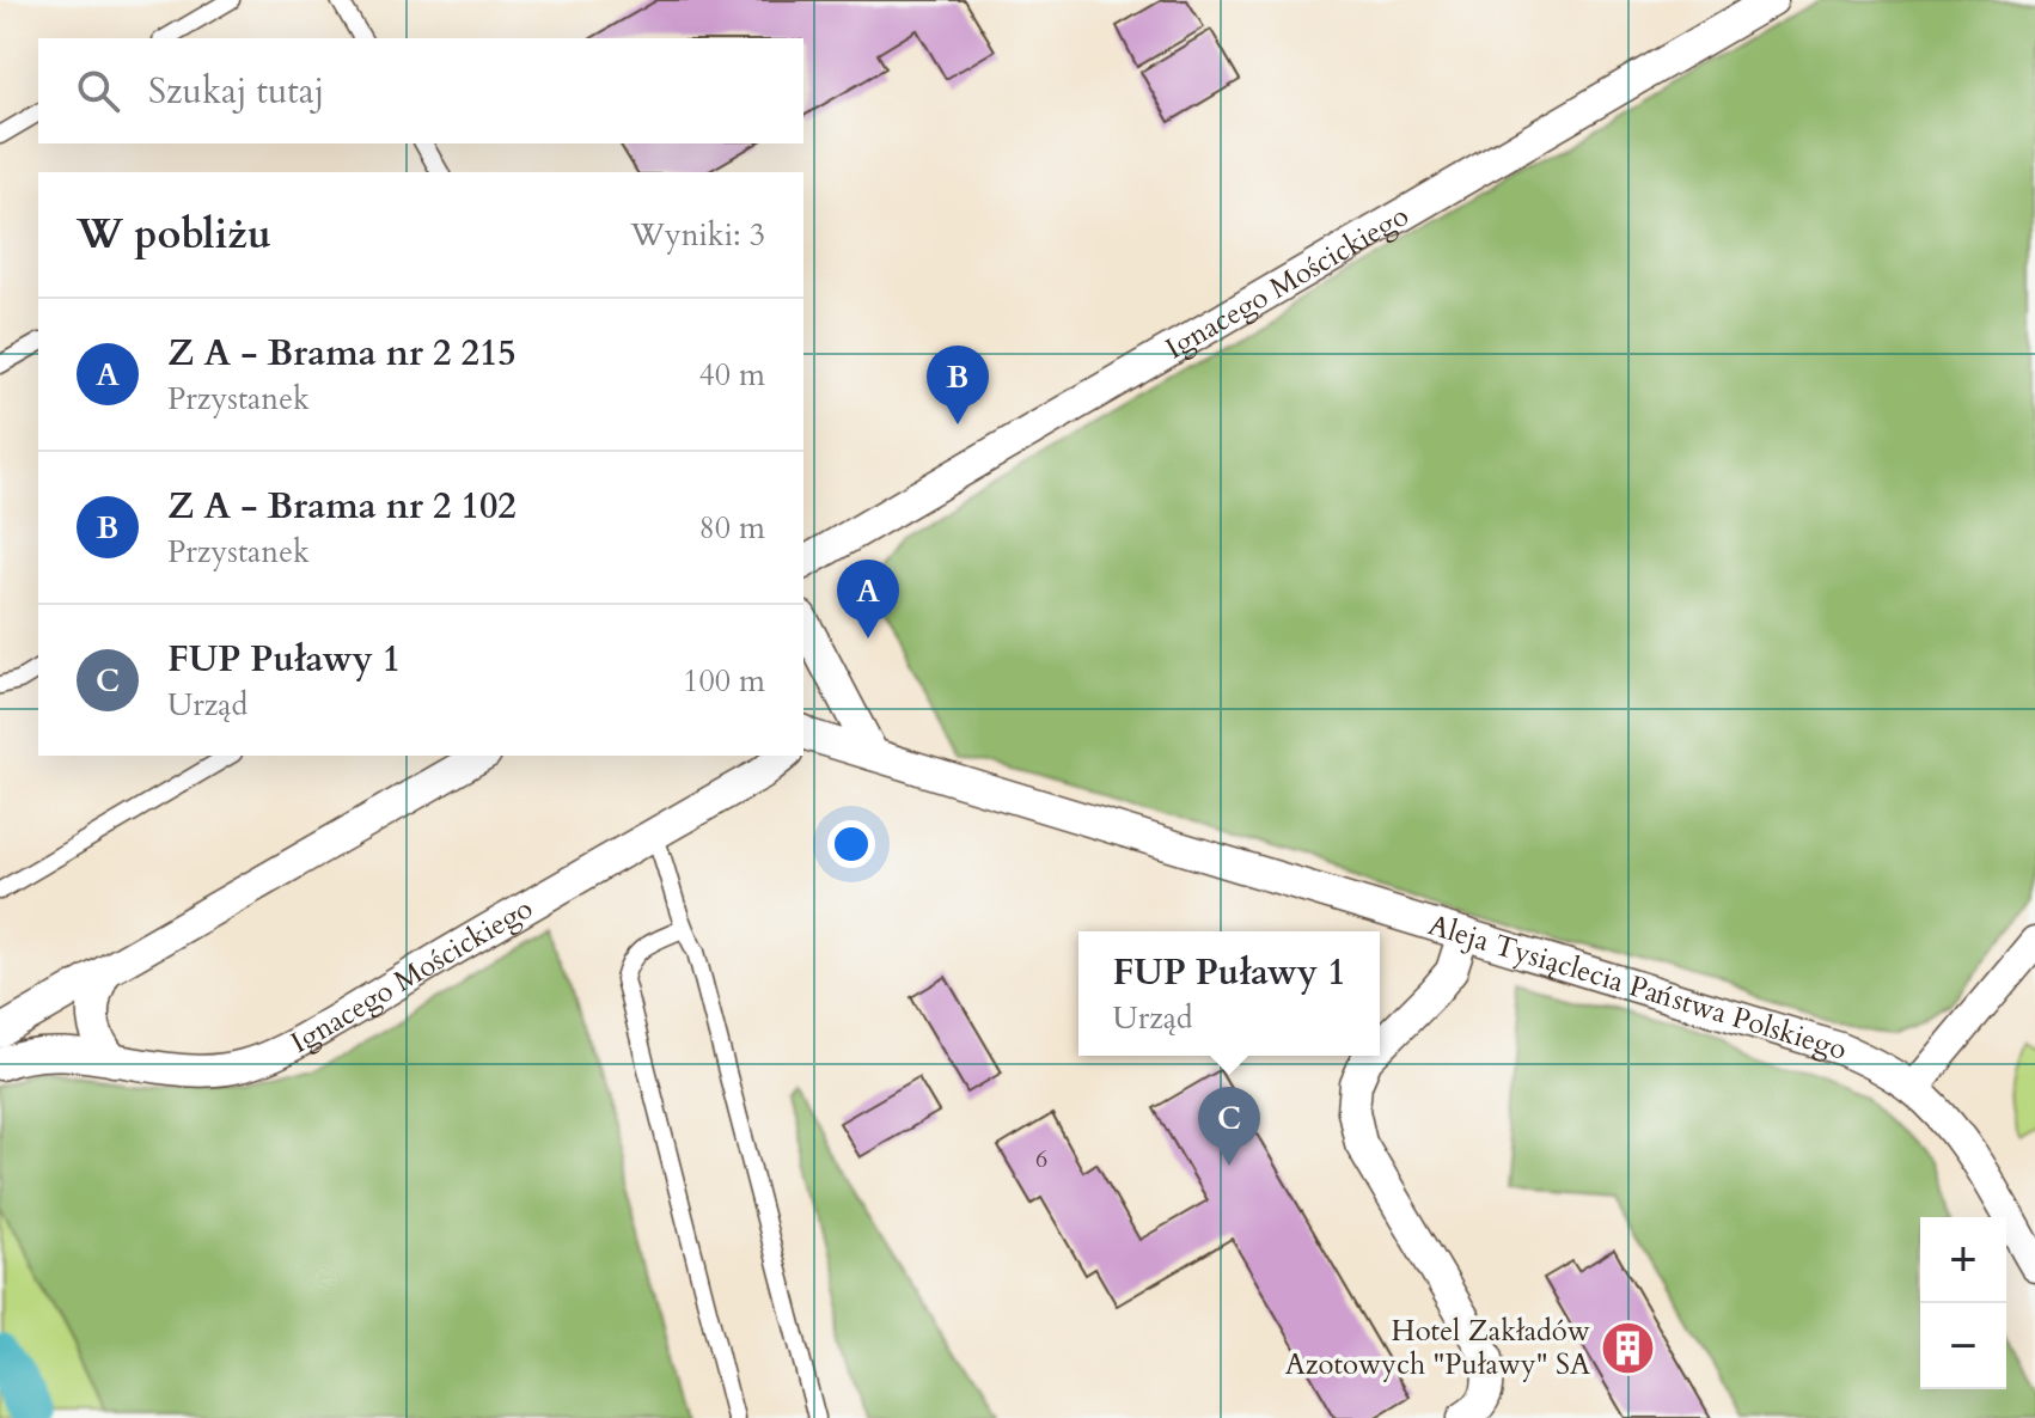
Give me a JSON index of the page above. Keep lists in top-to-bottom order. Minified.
{"streets":{"street":["Ignacego Mościckiego","Aleja Tysiąclecia Państwa Polskiego"]},"places":{"building":["Hotel Zakładów Azotowych \"Puławy\" SA"]},"house_numbers":["6"],"page":{"search":"Szukaj tutaj","heading":["W pobliżu","Wyniki: 3"],"list":[{"mark":"A","name":"Z A - Brama nr 2 215","note":"Przystanek","value":"40 m"},{"mark":"B","name":"Z A - Brama nr 2 102","note":"Przystanek","value":"80 m"},{"mark":"C","name":"FUP Puławy 1","note":"Urząd","value":"100 m"}],"pins":["B","A","C"],"popup":["FUP Puławy 1","Urząd"],"map_buttons":["+","−"]}}
